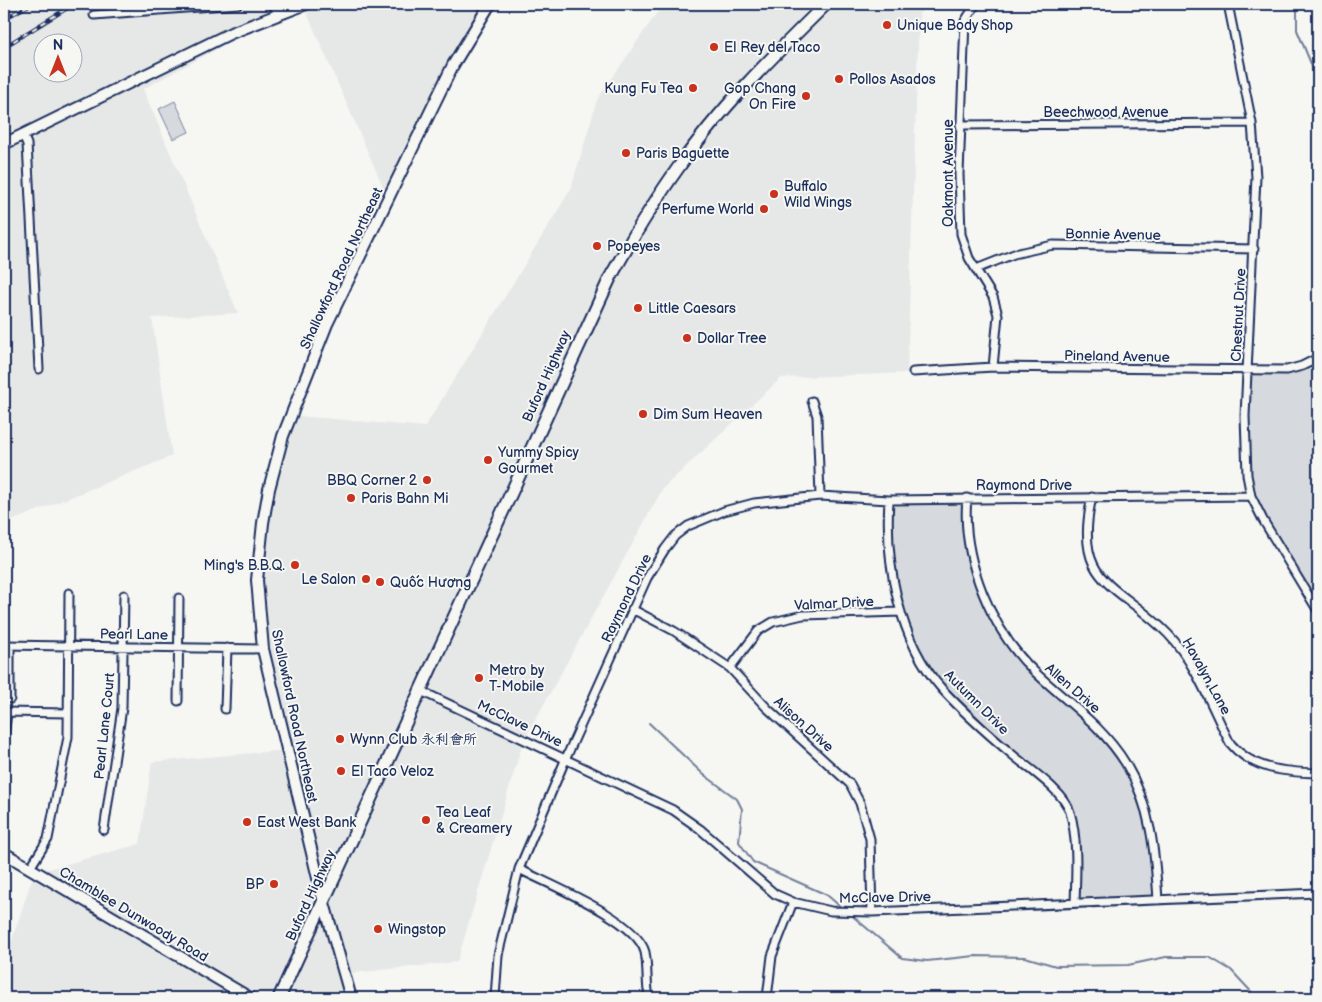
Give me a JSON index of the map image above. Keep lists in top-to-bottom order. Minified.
{"streets":{"main road":["Buford Highway"],"street":["Beechwood Avenue","Oakmont Avenue","Bonnie Avenue","Shallowford Road Northeast","Chestnut Drive","Pineland Avenue","Raymond Drive","Valmar Drive","Pearl Lane","Havalyn Lane","Allen Drive","Autumn Drive","McClave Drive","Alison Drive","Pearl Lane Court","Chamblee Dunwoody Road"]},"crossings":[["Beechwood Avenue","Oakmont Avenue"],["Beechwood Avenue","Chestnut Drive"],["Oakmont Avenue","Bonnie Avenue"],["Oakmont Avenue","Pineland Avenue"],["Bonnie Avenue","Chestnut Drive"],["Shallowford Road Northeast","Buford Highway"],["Shallowford Road Northeast","Pearl Lane"],["Chestnut Drive","Pineland Avenue"],["Chestnut Drive","Raymond Drive"],["Buford Highway","McClave Drive"],["Raymond Drive","Havalyn Lane"],["Raymond Drive","Allen Drive"],["Raymond Drive","Autumn Drive"],["Raymond Drive","McClave Drive"],["Raymond Drive","Alison Drive"],["Valmar Drive","Autumn Drive"],["Valmar Drive","Alison Drive"],["Pearl Lane","Pearl Lane Court"],["Allen Drive","McClave Drive"],["Autumn Drive","McClave Drive"],["McClave Drive","Alison Drive"]],"places":["Unique Body Shop","El Rey del Taco","Pollos Asados","Kung Fu Tea","Gop Chang On Fire","Paris Baguette","Buffalo Wild Wings","Perfume World","Popeyes","Little Caesars","Dollar Tree","Dim Sum Heaven","Yummy Spicy Gourmet","BBQ Corner 2","Paris Bahn Mi","Ming's B.B.Q.","Le Salon","Quốc Hương","Metro by T-Mobile","Wynn Club 永利會所","El Taco Veloz","Tea Leaf & Creamery","East West Bank","BP","Wingstop"],"north":"top"}
